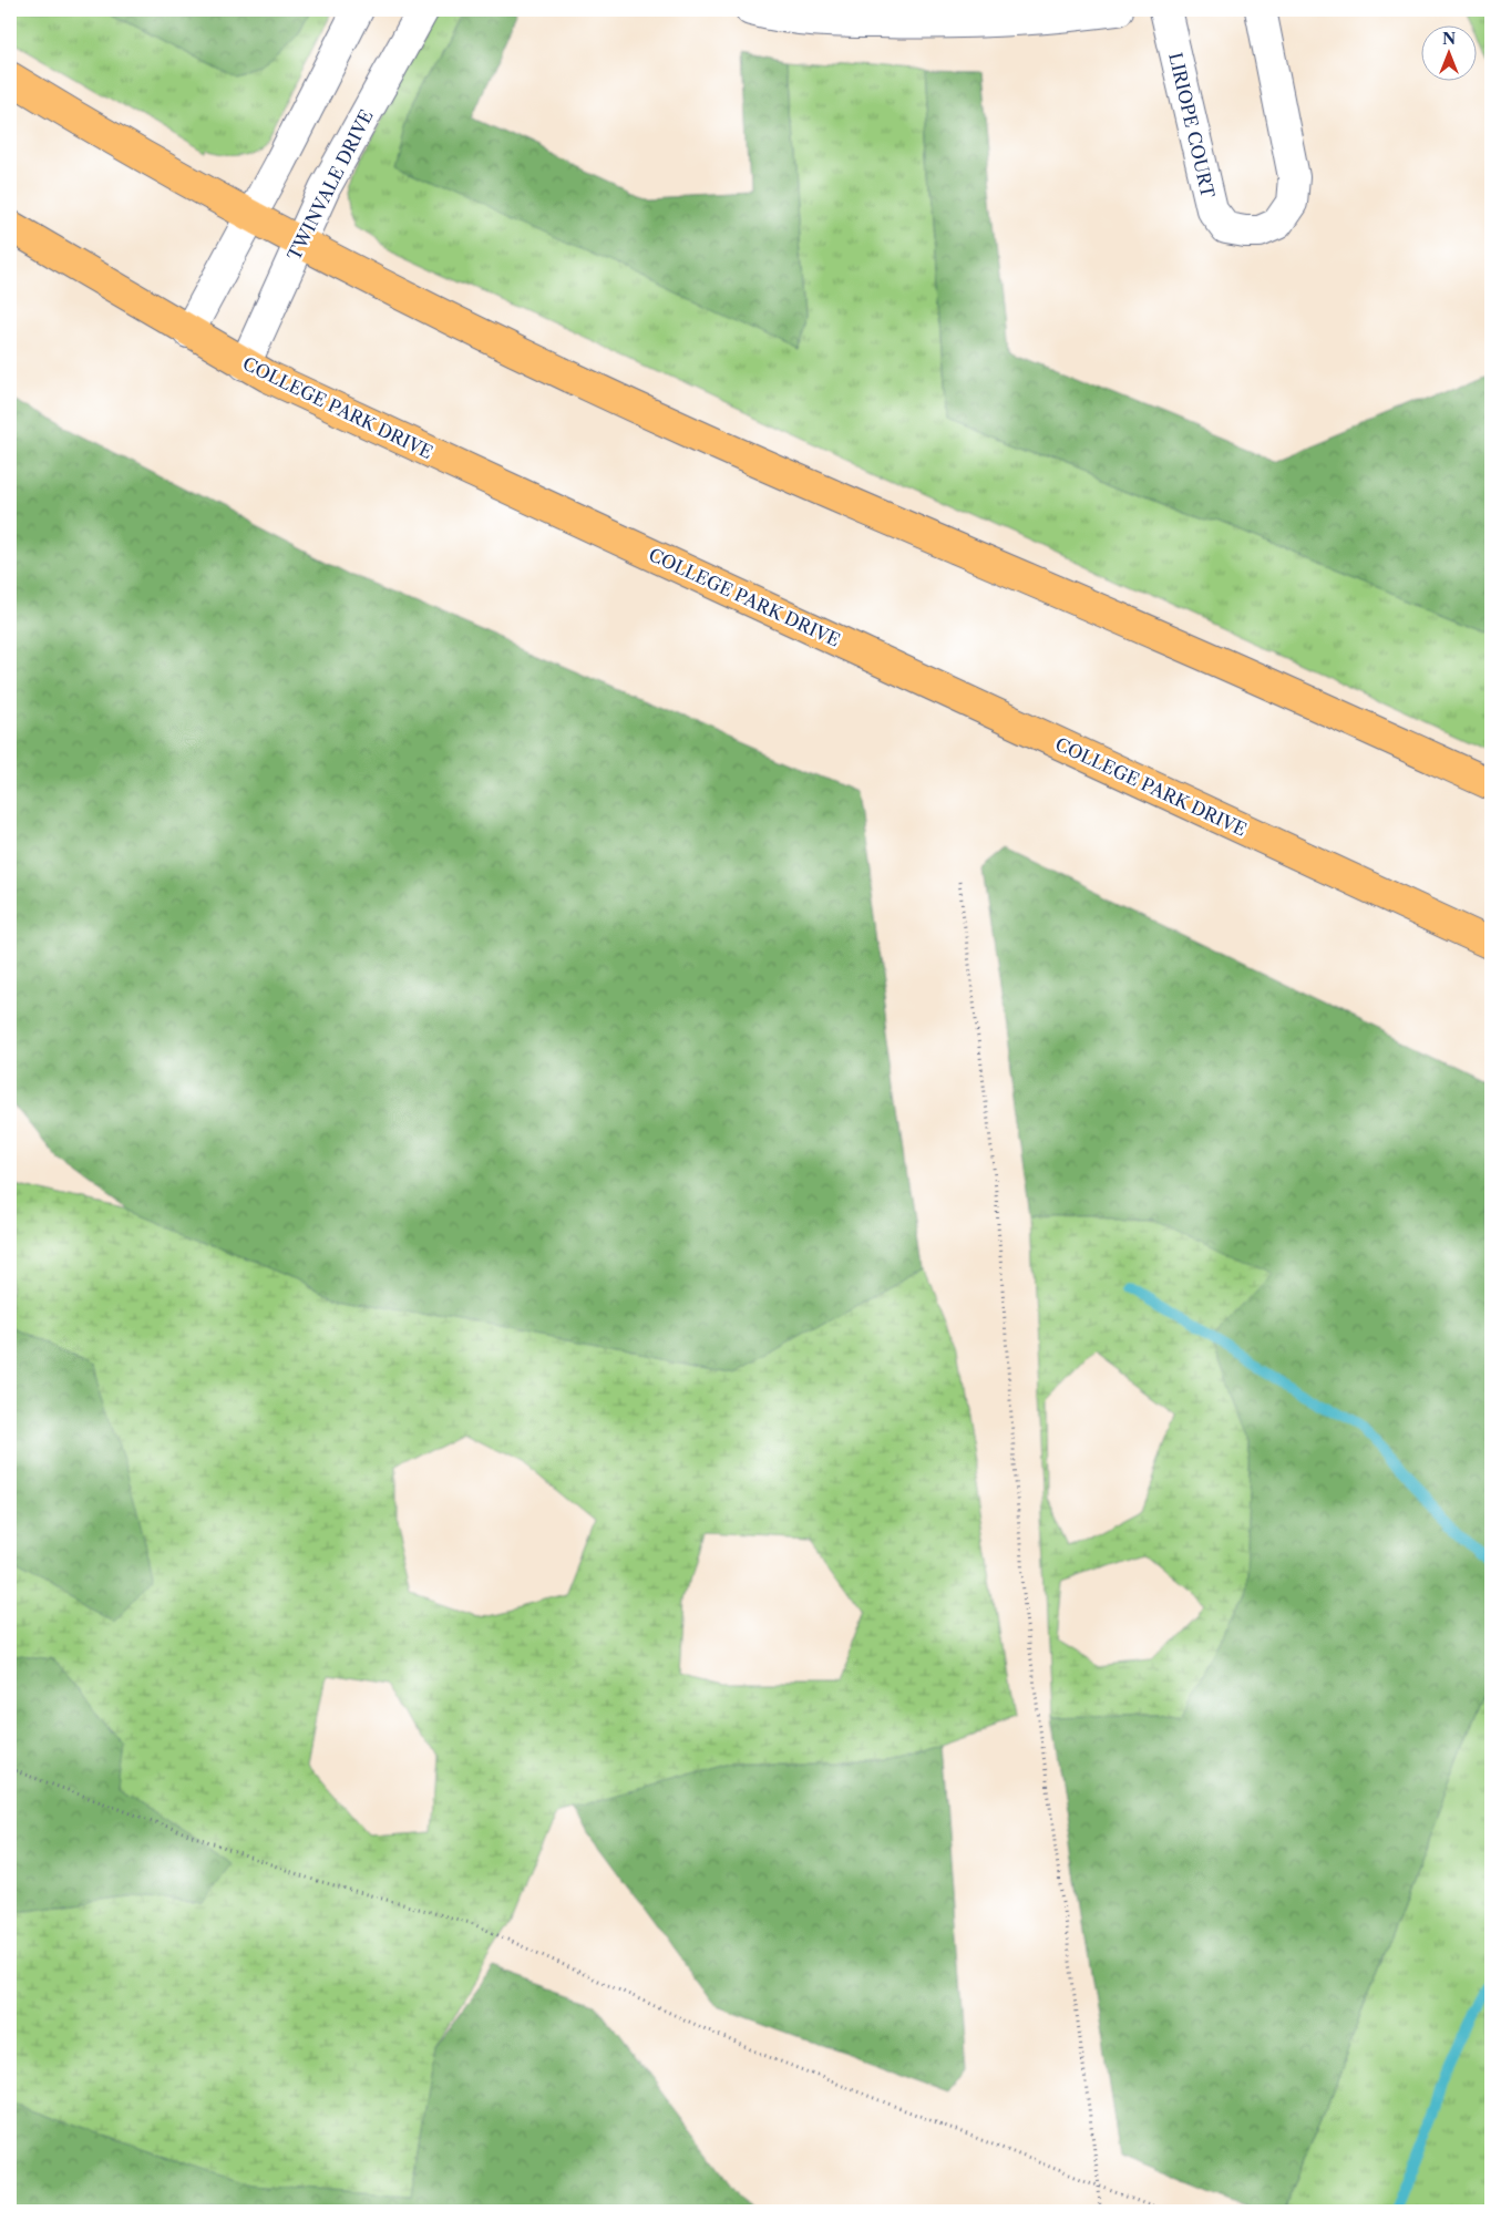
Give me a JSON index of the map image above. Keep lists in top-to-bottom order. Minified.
{"streets":{"main road":["COLLEGE PARK DRIVE"],"street":["LIRIOPE COURT","TWINVALE DRIVE"]},"crossings":[["TWINVALE DRIVE","COLLEGE PARK DRIVE"]],"north":"top"}
